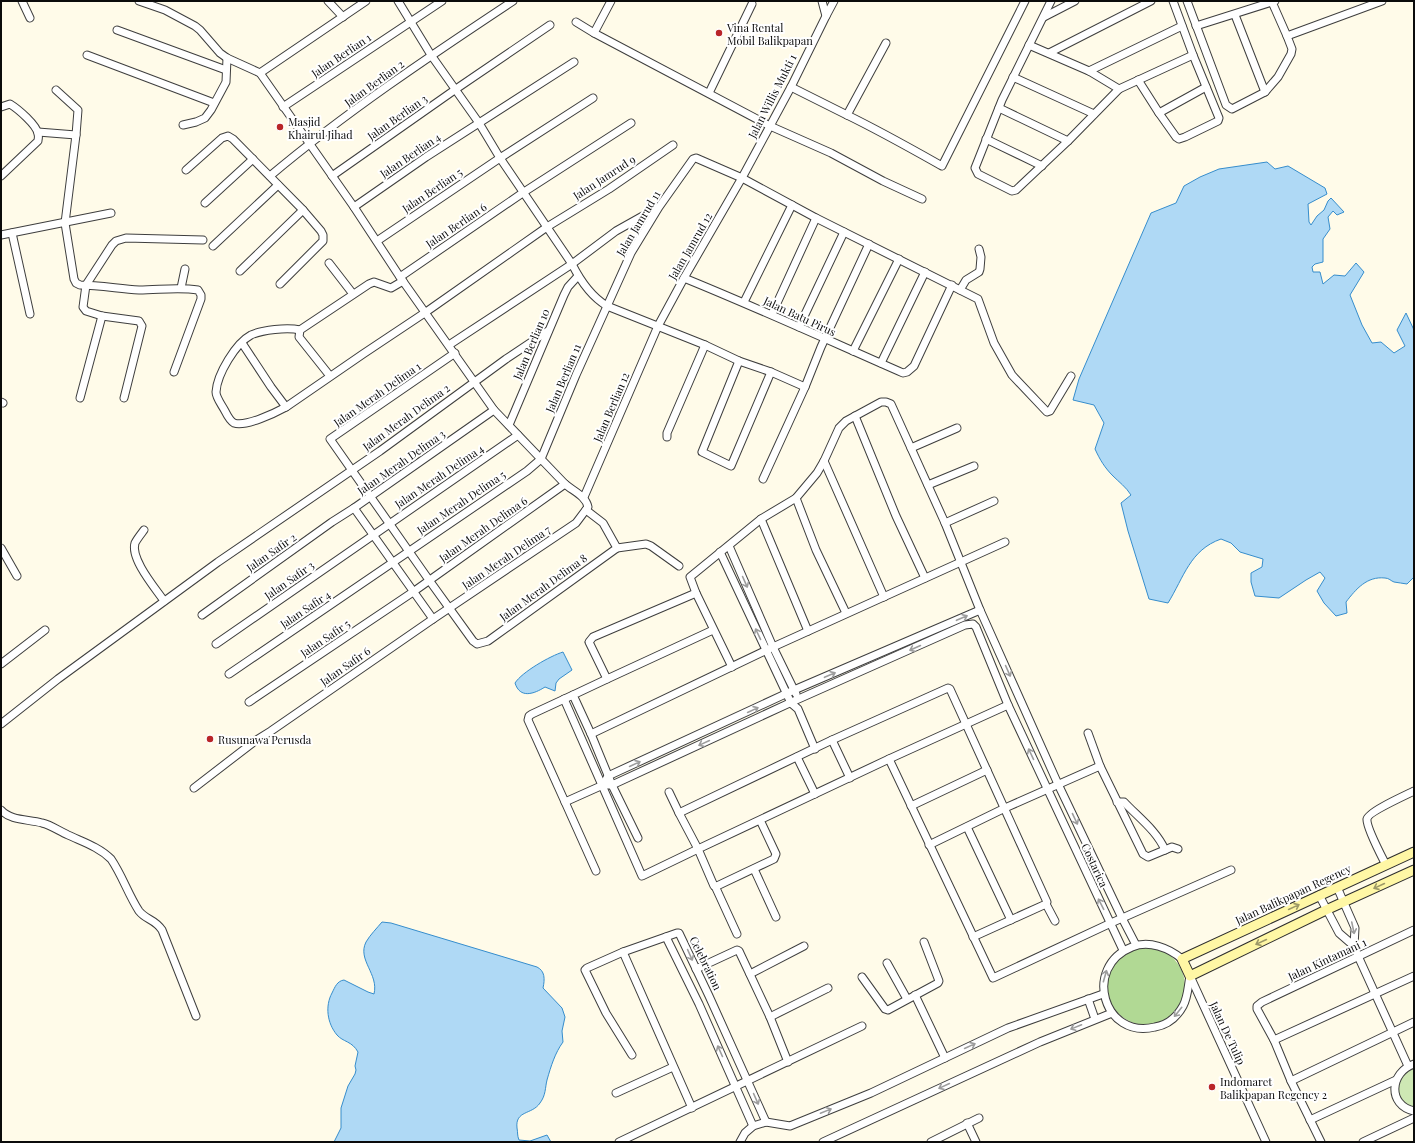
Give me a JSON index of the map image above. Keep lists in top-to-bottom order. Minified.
{"streets":{"street":["Jalan Berlian 1","Jalan Berlian 2","Jalan Willis Mukti 1","Jalan Berlian 3","Jalan Berlian 4","Jalan Jamrud 9","Jalan Berlian 5","Jalan Jamrud 11","Jalan Berlian 6","Jalan Jamrud 12","Jalan Batu Pirus","Jalan Berlian 10","Jalan Berlian 11","Jalan Merah Delima 1","Jalan Berlian 12","Jalan Merah Delima 2","Jalan Merah Delima 3","Jalan Merah Delima 4","Jalan Merah Delima 5","Jalan Merah Delima 6","Jalan Safir 2","Jalan Merah Delima 7","Jalan Safir 3","Jalan Merah Delima 8","Jalan Safir 4","Jalan Safir 5","Jalan Safir 6","Costarica","Jalan Balikpapan Regency","Jalan Kintamani 1","Celebration","Jalan De Tulip"]},"crossings":[["Jalan Willis Mukti 1","Jalan Jamrud 11"],["Jalan Willis Mukti 1","Jalan Jamrud 12"],["Jalan Jamrud 11","Jalan Jamrud 12"],["Jalan Jamrud 11","Jalan Berlian 11"],["Jalan Jamrud 12","Jalan Batu Pirus"],["Jalan Jamrud 12","Jalan Berlian 12"],["Jalan Berlian 10","Jalan Merah Delima 2"],["Jalan Berlian 11","Jalan Merah Delima 5"],["Jalan Merah Delima 1","Jalan Merah Delima 2"],["Jalan Merah Delima 1","Jalan Merah Delima 3"],["Jalan Merah Delima 1","Jalan Merah Delima 4"],["Jalan Merah Delima 1","Jalan Merah Delima 5"],["Jalan Merah Delima 1","Jalan Merah Delima 6"],["Jalan Merah Delima 1","Jalan Merah Delima 7"],["Jalan Merah Delima 1","Jalan Merah Delima 8"],["Jalan Merah Delima 3","Jalan Merah Delima 4"],["Jalan Merah Delima 3","Jalan Merah Delima 5"],["Jalan Merah Delima 3","Jalan Merah Delima 6"],["Jalan Merah Delima 3","Jalan Safir 2"],["Jalan Merah Delima 3","Jalan Merah Delima 7"],["Jalan Merah Delima 3","Jalan Safir 3"],["Jalan Merah Delima 3","Jalan Safir 4"],["Jalan Merah Delima 3","Jalan Safir 5"],["Jalan Merah Delima 3","Jalan Safir 6"],["Jalan Merah Delima 4","Jalan Safir 3"],["Jalan Merah Delima 5","Jalan Safir 4"],["Jalan Merah Delima 6","Jalan Safir 5"],["Jalan Merah Delima 7","Jalan Merah Delima 8"],["Jalan Merah Delima 7","Jalan Safir 6"],["Costarica","Jalan Balikpapan Regency"],["Costarica","Jalan De Tulip"],["Jalan Balikpapan Regency","Jalan De Tulip"]],"places":["Vina Rental Mobil Balikpapan","Masjid Khairul Jihad","Rusunawa Perusda","Indomaret Balikpapan Regency 2"]}
